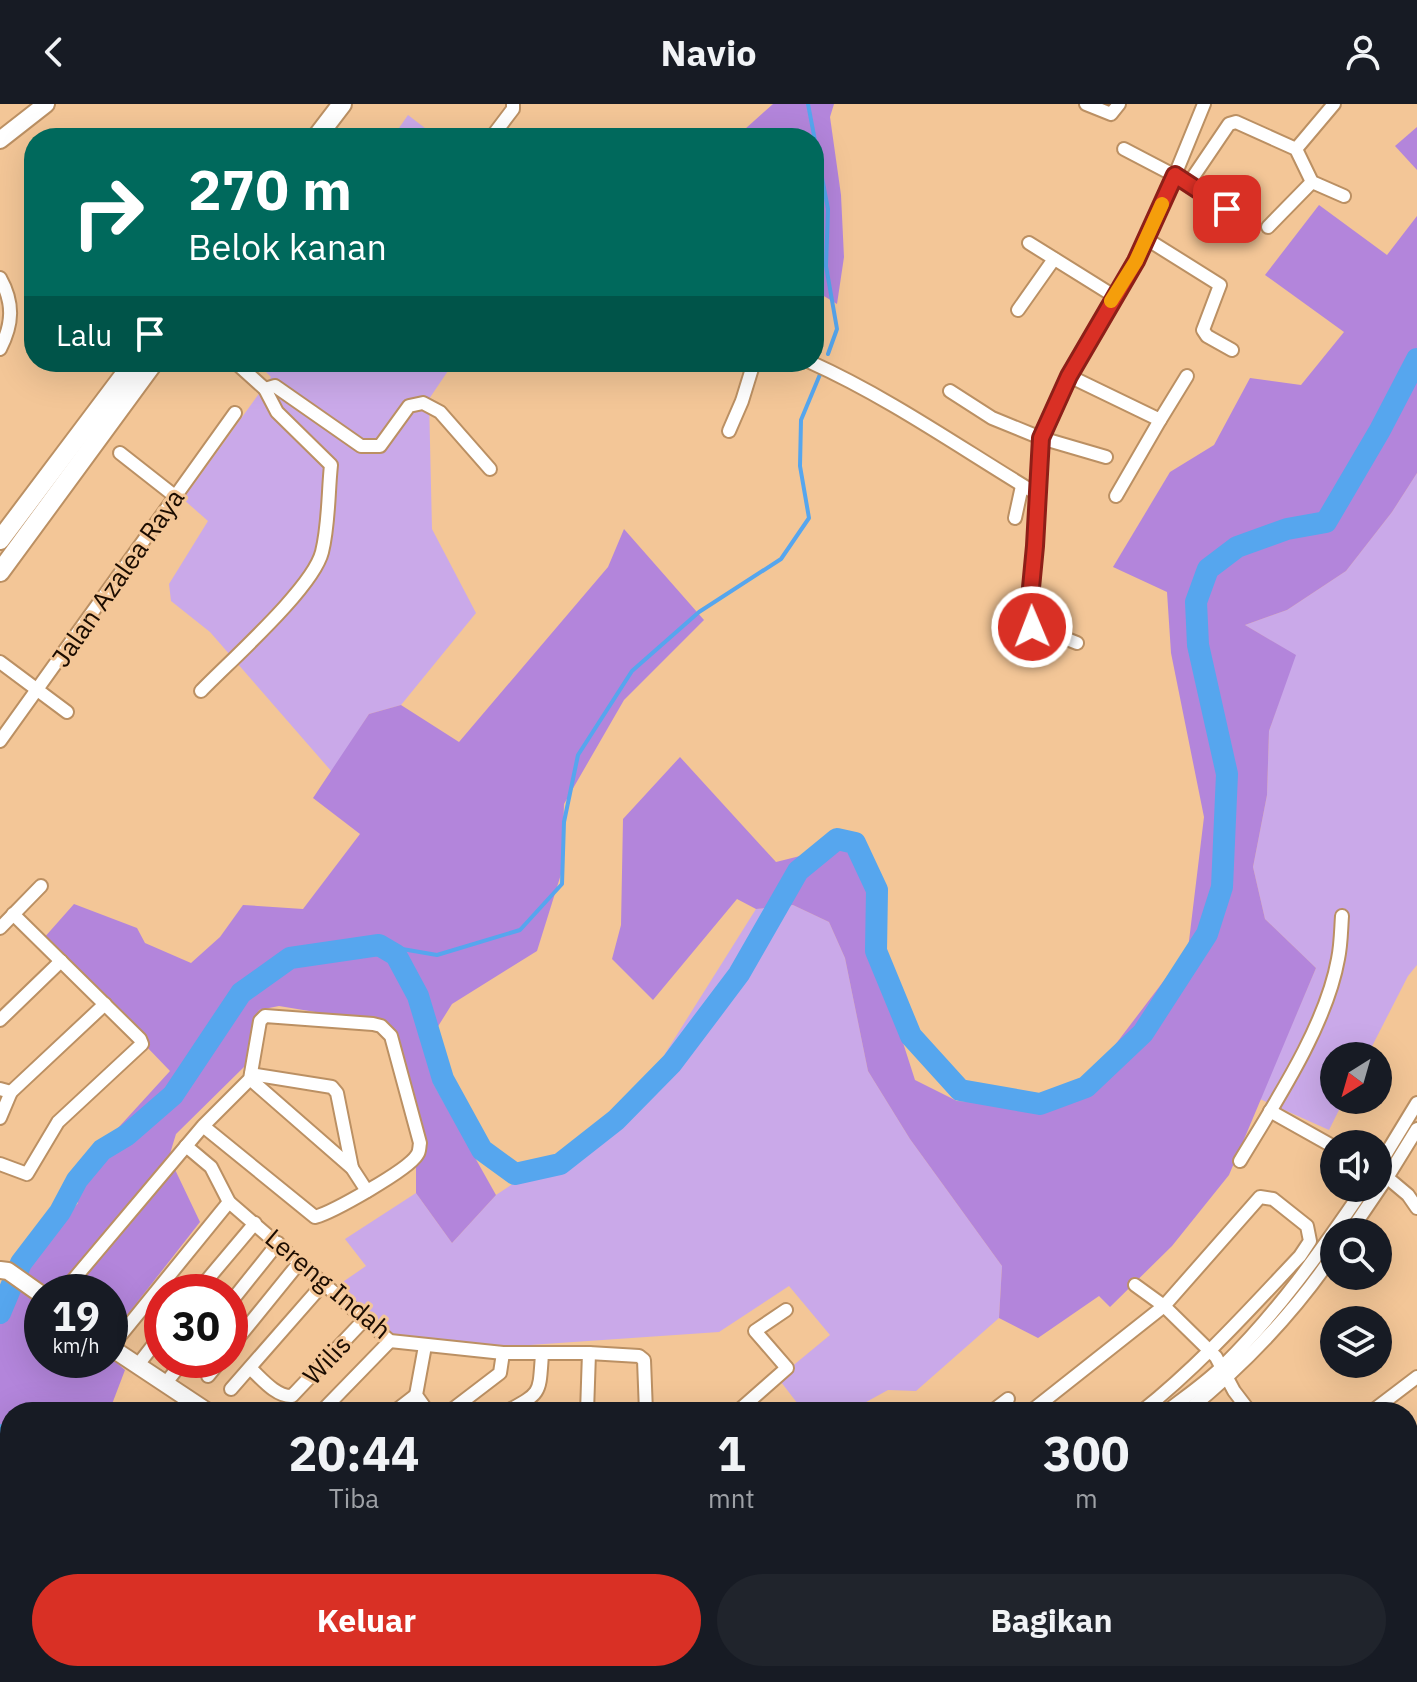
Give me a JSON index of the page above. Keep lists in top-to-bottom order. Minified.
{"streets":{"street":["Jalan Azalea Raya","Lereng Indah","Wilis"]},"crossings":[["Lereng Indah","Wilis"]],"north":"bottom left","page":{"header":"Navio","turn":["270 m","Belok kanan"],"then":"Lalu","speed":"19 km/h","limit":"30","eta":["20:44","Tiba","1","mnt","300","m"],"buttons":["Keluar","Bagikan"]}}
